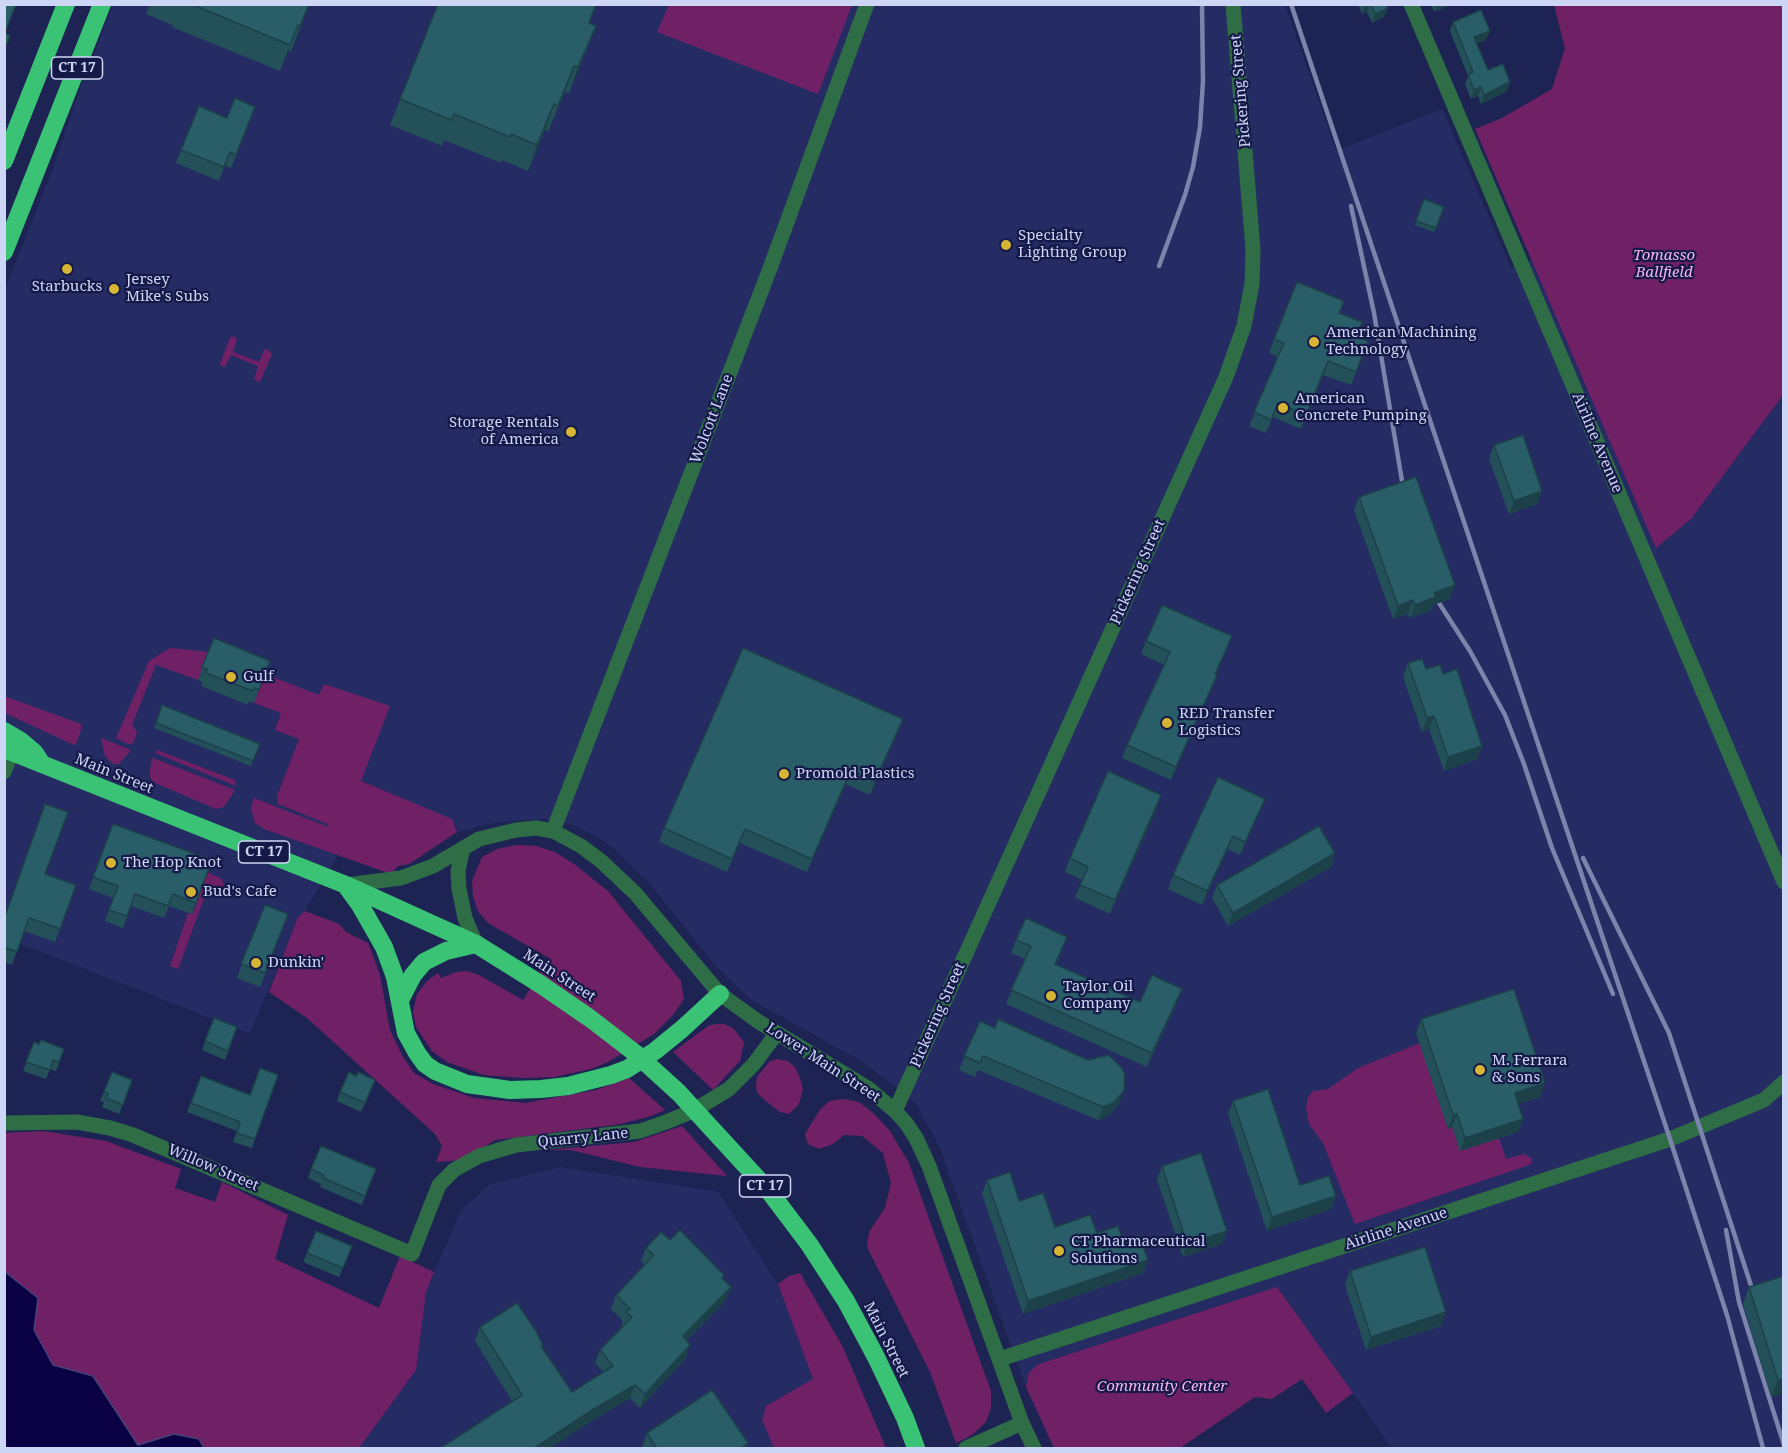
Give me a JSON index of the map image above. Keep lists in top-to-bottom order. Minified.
{"streets":{"highway":["CT 17","Main Street"],"street":["Pickering Street","Wolcott Lane","Airline Avenue","Lower Main Street","Quarry Lane","Willow Street"]},"crossings":[["CT 17","Main Street"],["Pickering Street","Lower Main Street"],["Wolcott Lane","Lower Main Street"],["Airline Avenue","Lower Main Street"],["Main Street","Lower Main Street"],["Lower Main Street","Quarry Lane"],["Quarry Lane","Willow Street"]],"parks":["Tomasso Ballfield","Community Center"],"places":["Specialty Lighting Group","Starbucks","Jersey Mike's Subs","American Machining Technology","American Concrete Pumping","Storage Rentals of America","Gulf","RED Transfer Logistics","Promold Plastics","The Hop Knot","Bud's Cafe","Dunkin'","Taylor Oil Company","M. Ferrara & Sons","CT Pharmaceutical Solutions"]}
